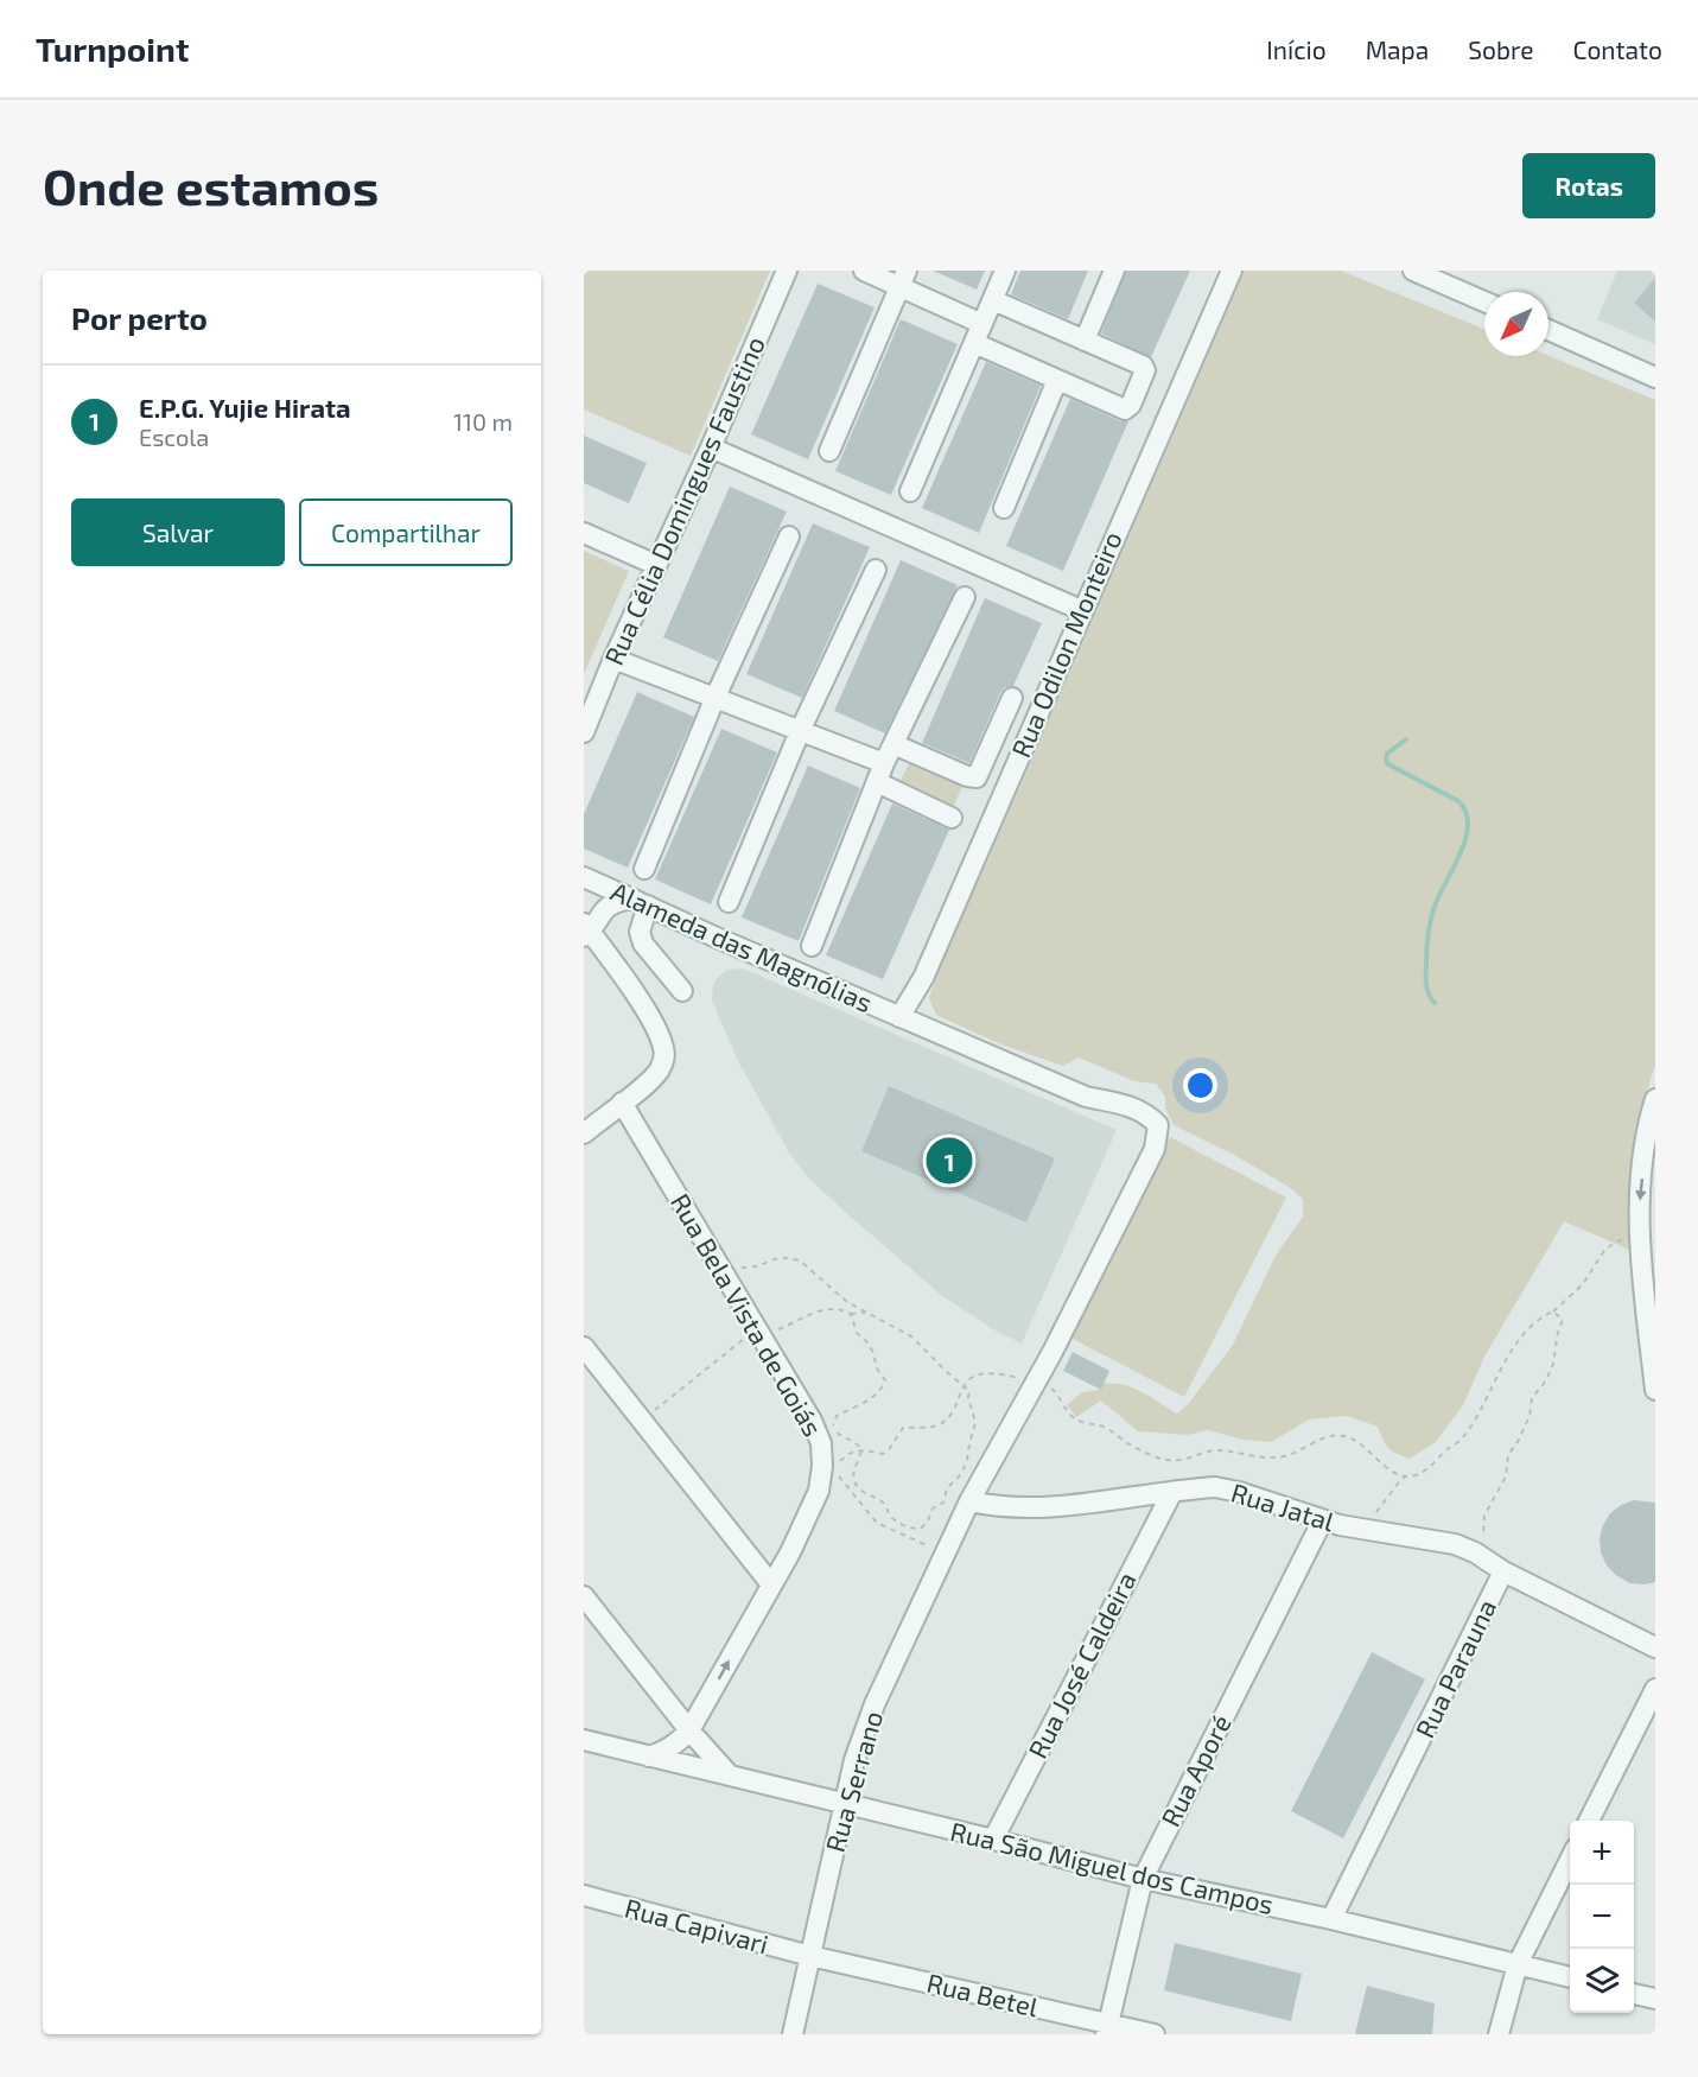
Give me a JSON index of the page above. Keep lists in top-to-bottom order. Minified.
{"streets":{"street":["Rua Célia Domingues Faustino","Rua Odilon Monteiro","Alameda das Magnólias","Rua Bela Vista de Goiás","Rua Jatal","Rua José Caldeira","Rua Parauna","Rua Aporé","Rua Serrano","Rua São Miguel dos Campos","Rua Capivari","Rua Betel"]},"crossings":[["Rua Odilon Monteiro","Alameda das Magnólias"],["Alameda das Magnólias","Rua Serrano"],["Rua Jatal","Rua José Caldeira"],["Rua Jatal","Rua Parauna"],["Rua Jatal","Rua Aporé"],["Rua Jatal","Rua Serrano"],["Rua José Caldeira","Rua São Miguel dos Campos"],["Rua Parauna","Rua São Miguel dos Campos"],["Rua Aporé","Rua São Miguel dos Campos"],["Rua Aporé","Rua Betel"],["Rua Serrano","Rua São Miguel dos Campos"],["Rua Serrano","Rua Capivari"],["Rua Serrano","Rua Betel"],["Rua Capivari","Rua Betel"]],"north":"bottom left","page":{"header":"Turnpoint","nav":["Início","Mapa","Sobre","Contato"],"buttons":["Rotas",["Salvar","Compartilhar"]],"title":"Onde estamos","heading":"Por perto","list":[{"mark":"1","name":"E.P.G. Yujie Hirata","note":"Escola","value":"110 m"}],"pins":"1","map_buttons":["+","−"]}}
